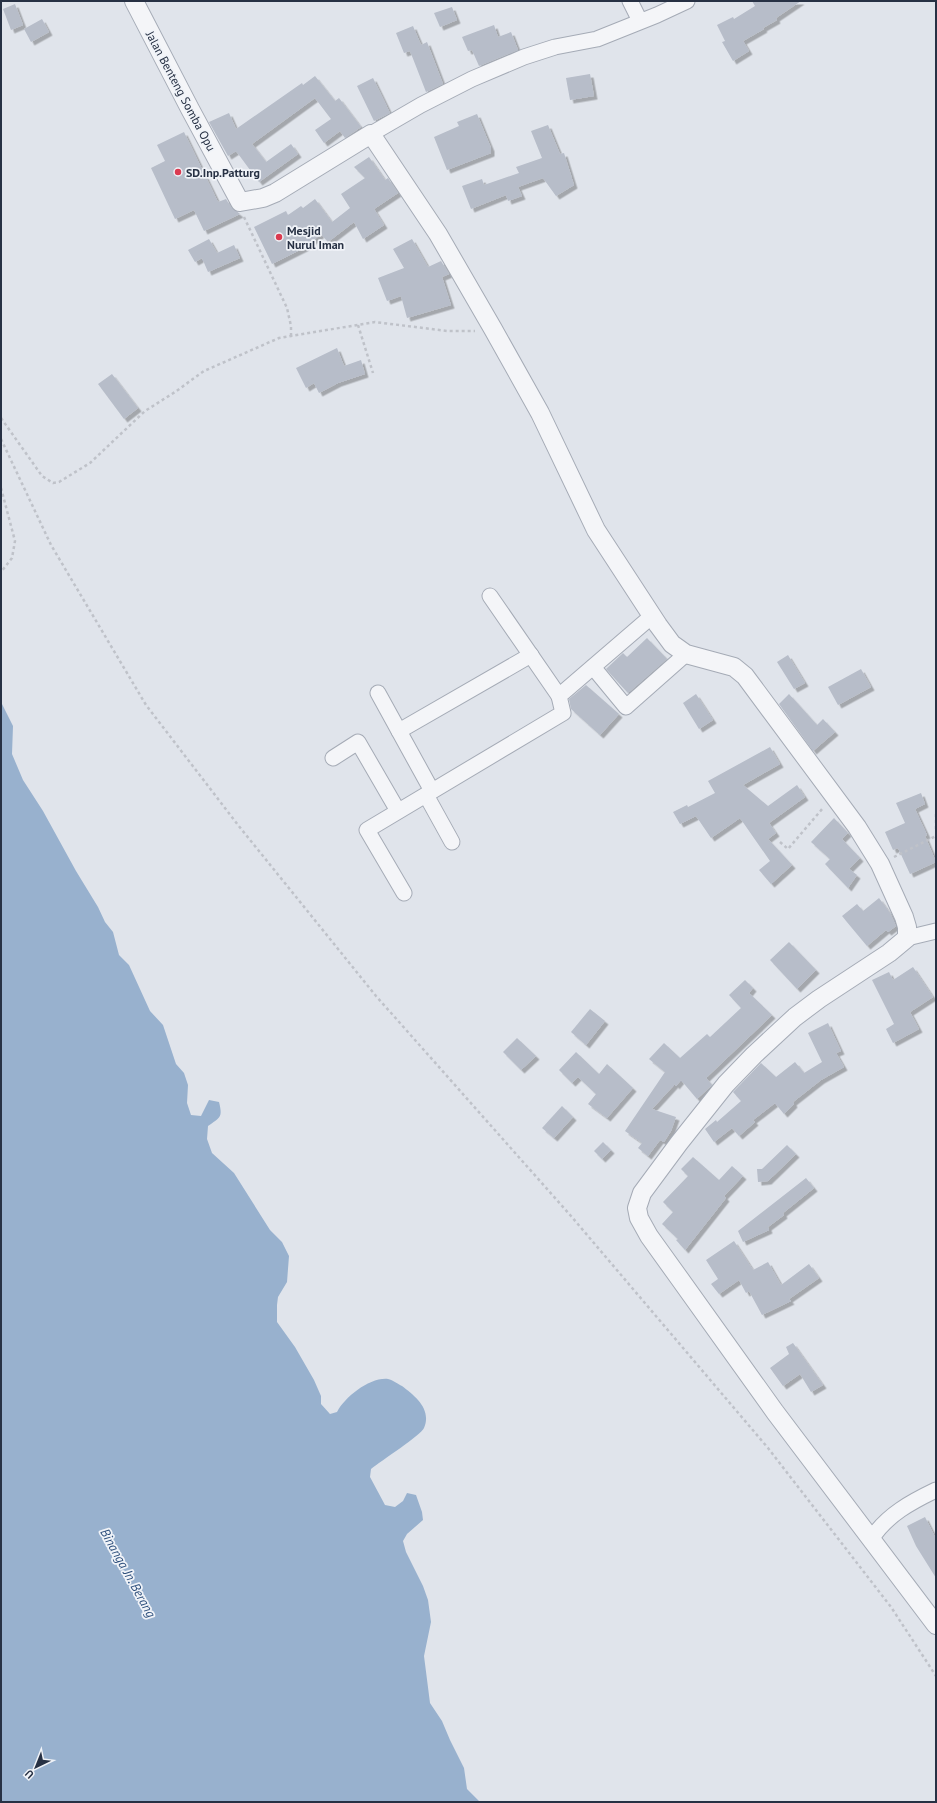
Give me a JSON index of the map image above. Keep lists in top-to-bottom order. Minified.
{"streets":{"street":["Jalan Benteng Somba Opu"]},"water":["Binanga Jn. Berang"],"places":["SD.Inp.Patturg","Mesjid Nurul Iman"],"north":"bottom left"}
